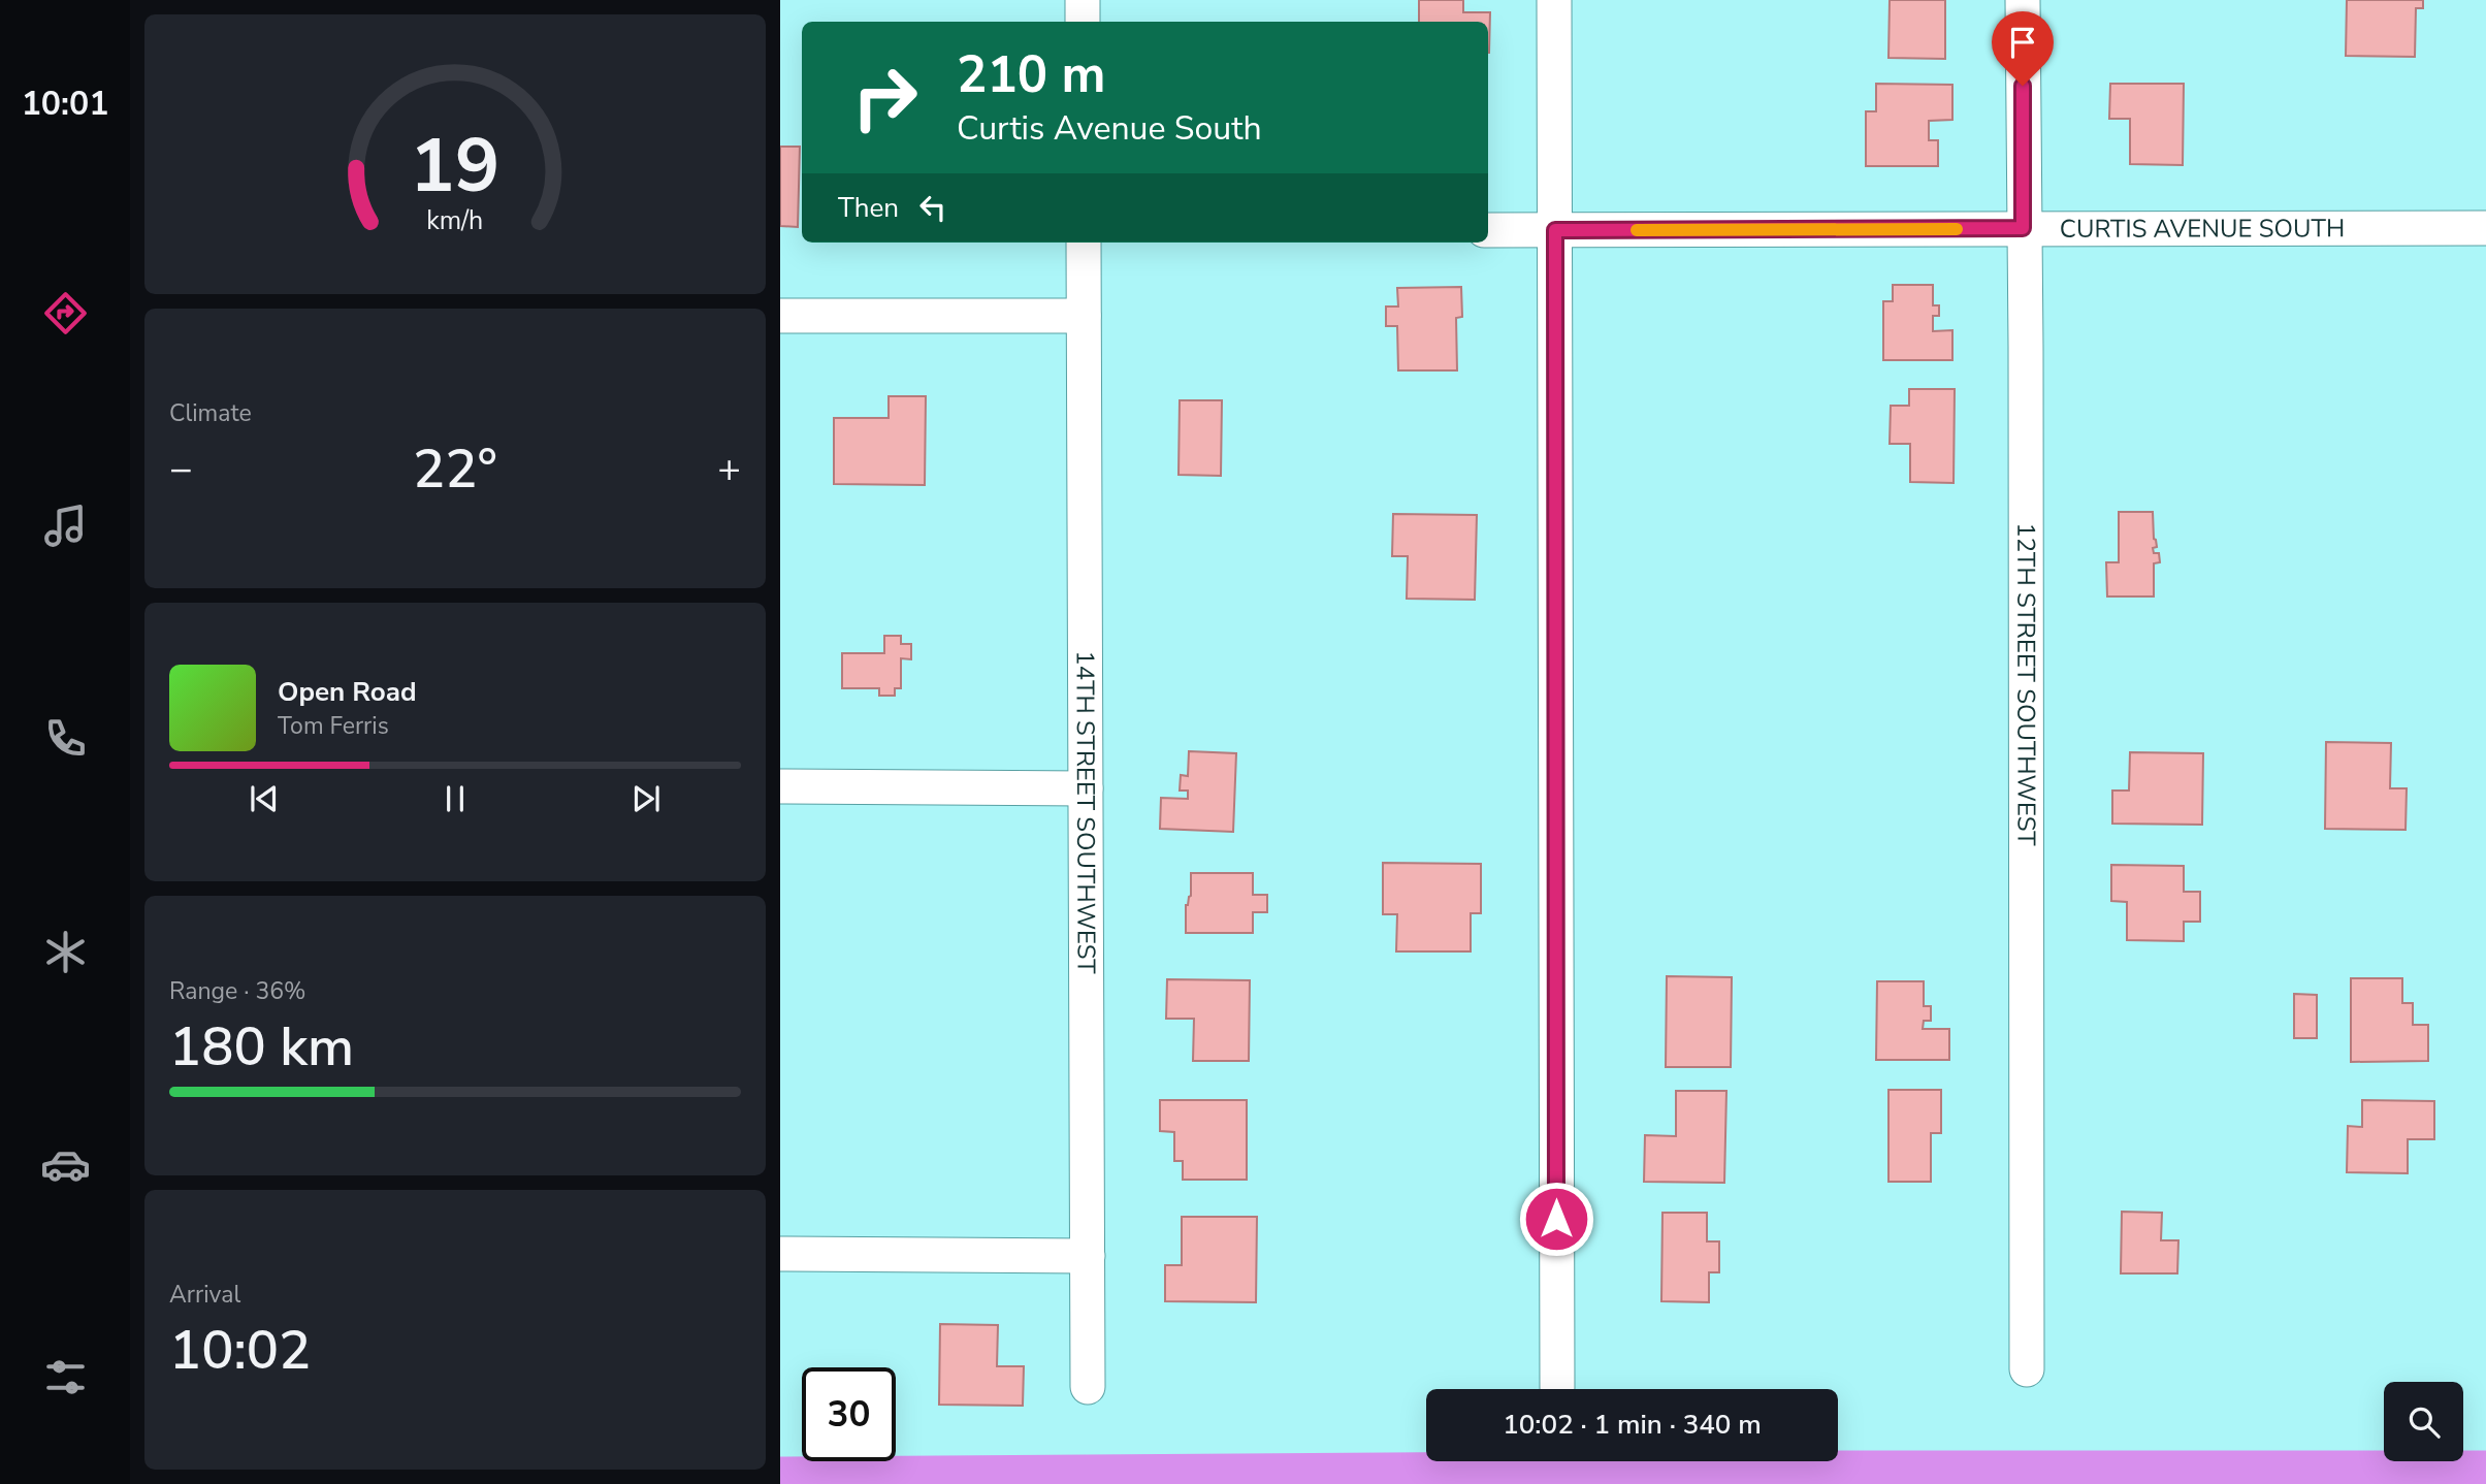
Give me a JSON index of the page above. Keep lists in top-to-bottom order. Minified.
{"streets":{"street":["CURTIS AVENUE SOUTH","12TH STREET SOUTHWEST","14TH STREET SOUTHWEST"]},"crossings":[["CURTIS AVENUE SOUTH","12TH STREET SOUTHWEST"]],"page":{"tabs":"10:01","turn":["210 m","Curtis Avenue South"],"then":"Then","tile":["Climate",["Range · 36%","180 km"],["Arrival","10:02"]],"heat":["−","22°","+"],"song":["Open Road","Tom Ferris"],"limit":"30","trip":"10:02 · 1 min · 340 m","gauge":["19","km/h"]}}
